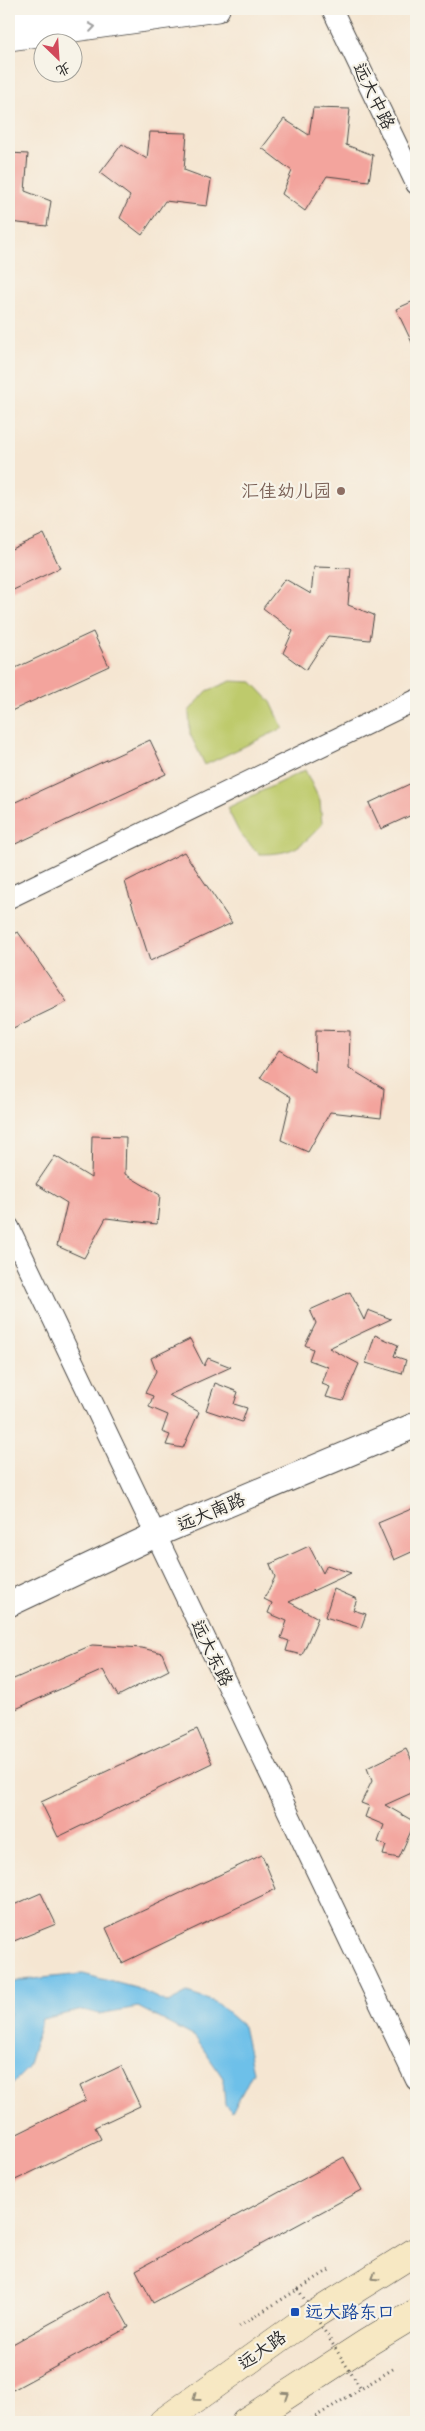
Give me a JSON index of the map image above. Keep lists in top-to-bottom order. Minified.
{"streets":{"main road":["远大路"],"street":["远大中路","远大南路","远大东路"]},"crossings":[["远大南路","远大东路"]],"places":{"other":["汇佳幼儿园"],"transit":["远大路东口"]},"north":"bottom right"}
